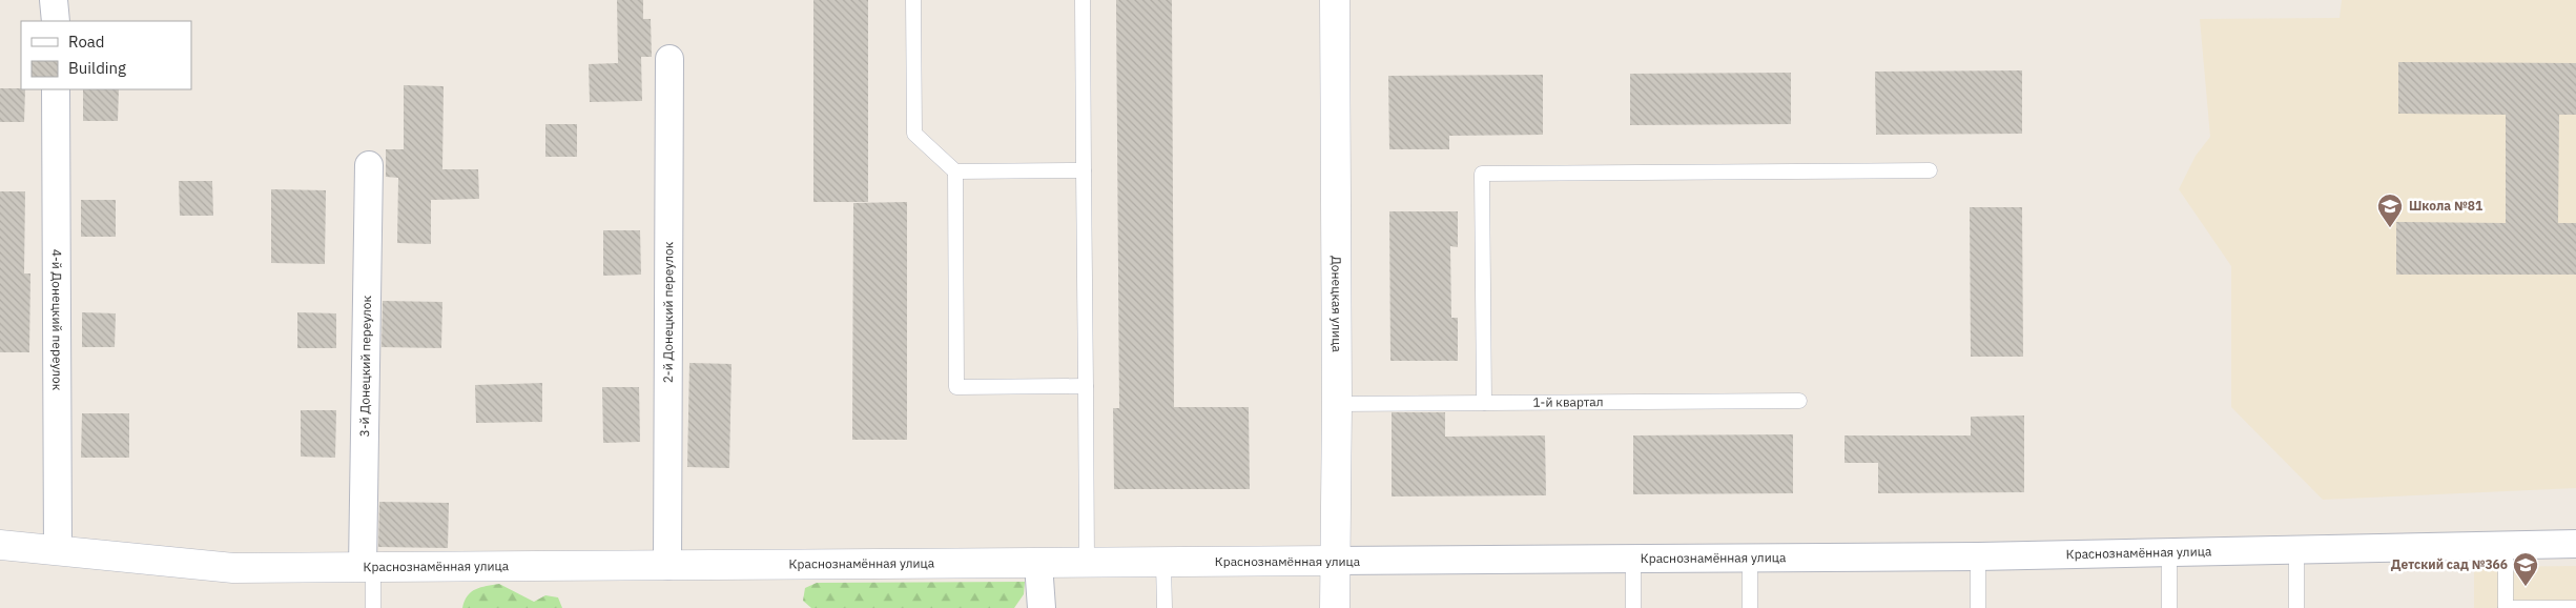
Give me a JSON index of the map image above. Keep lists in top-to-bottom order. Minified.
{"streets":{"street":["Донецкая улица","2-й Донецкий переулок","4-й Донецкий переулок","3-й Донецкий переулок","Краснознамённая улица"],"lane":["1-й квартал"]},"crossings":[["Донецкая улица","1-й квартал"],["Донецкая улица","Краснознамённая улица"],["2-й Донецкий переулок","Краснознамённая улица"],["4-й Донецкий переулок","Краснознамённая улица"],["3-й Донецкий переулок","Краснознамённая улица"]],"places":{"school or university":["Школа №81","Детский сад №366"]},"legend":["Road","Building"]}
